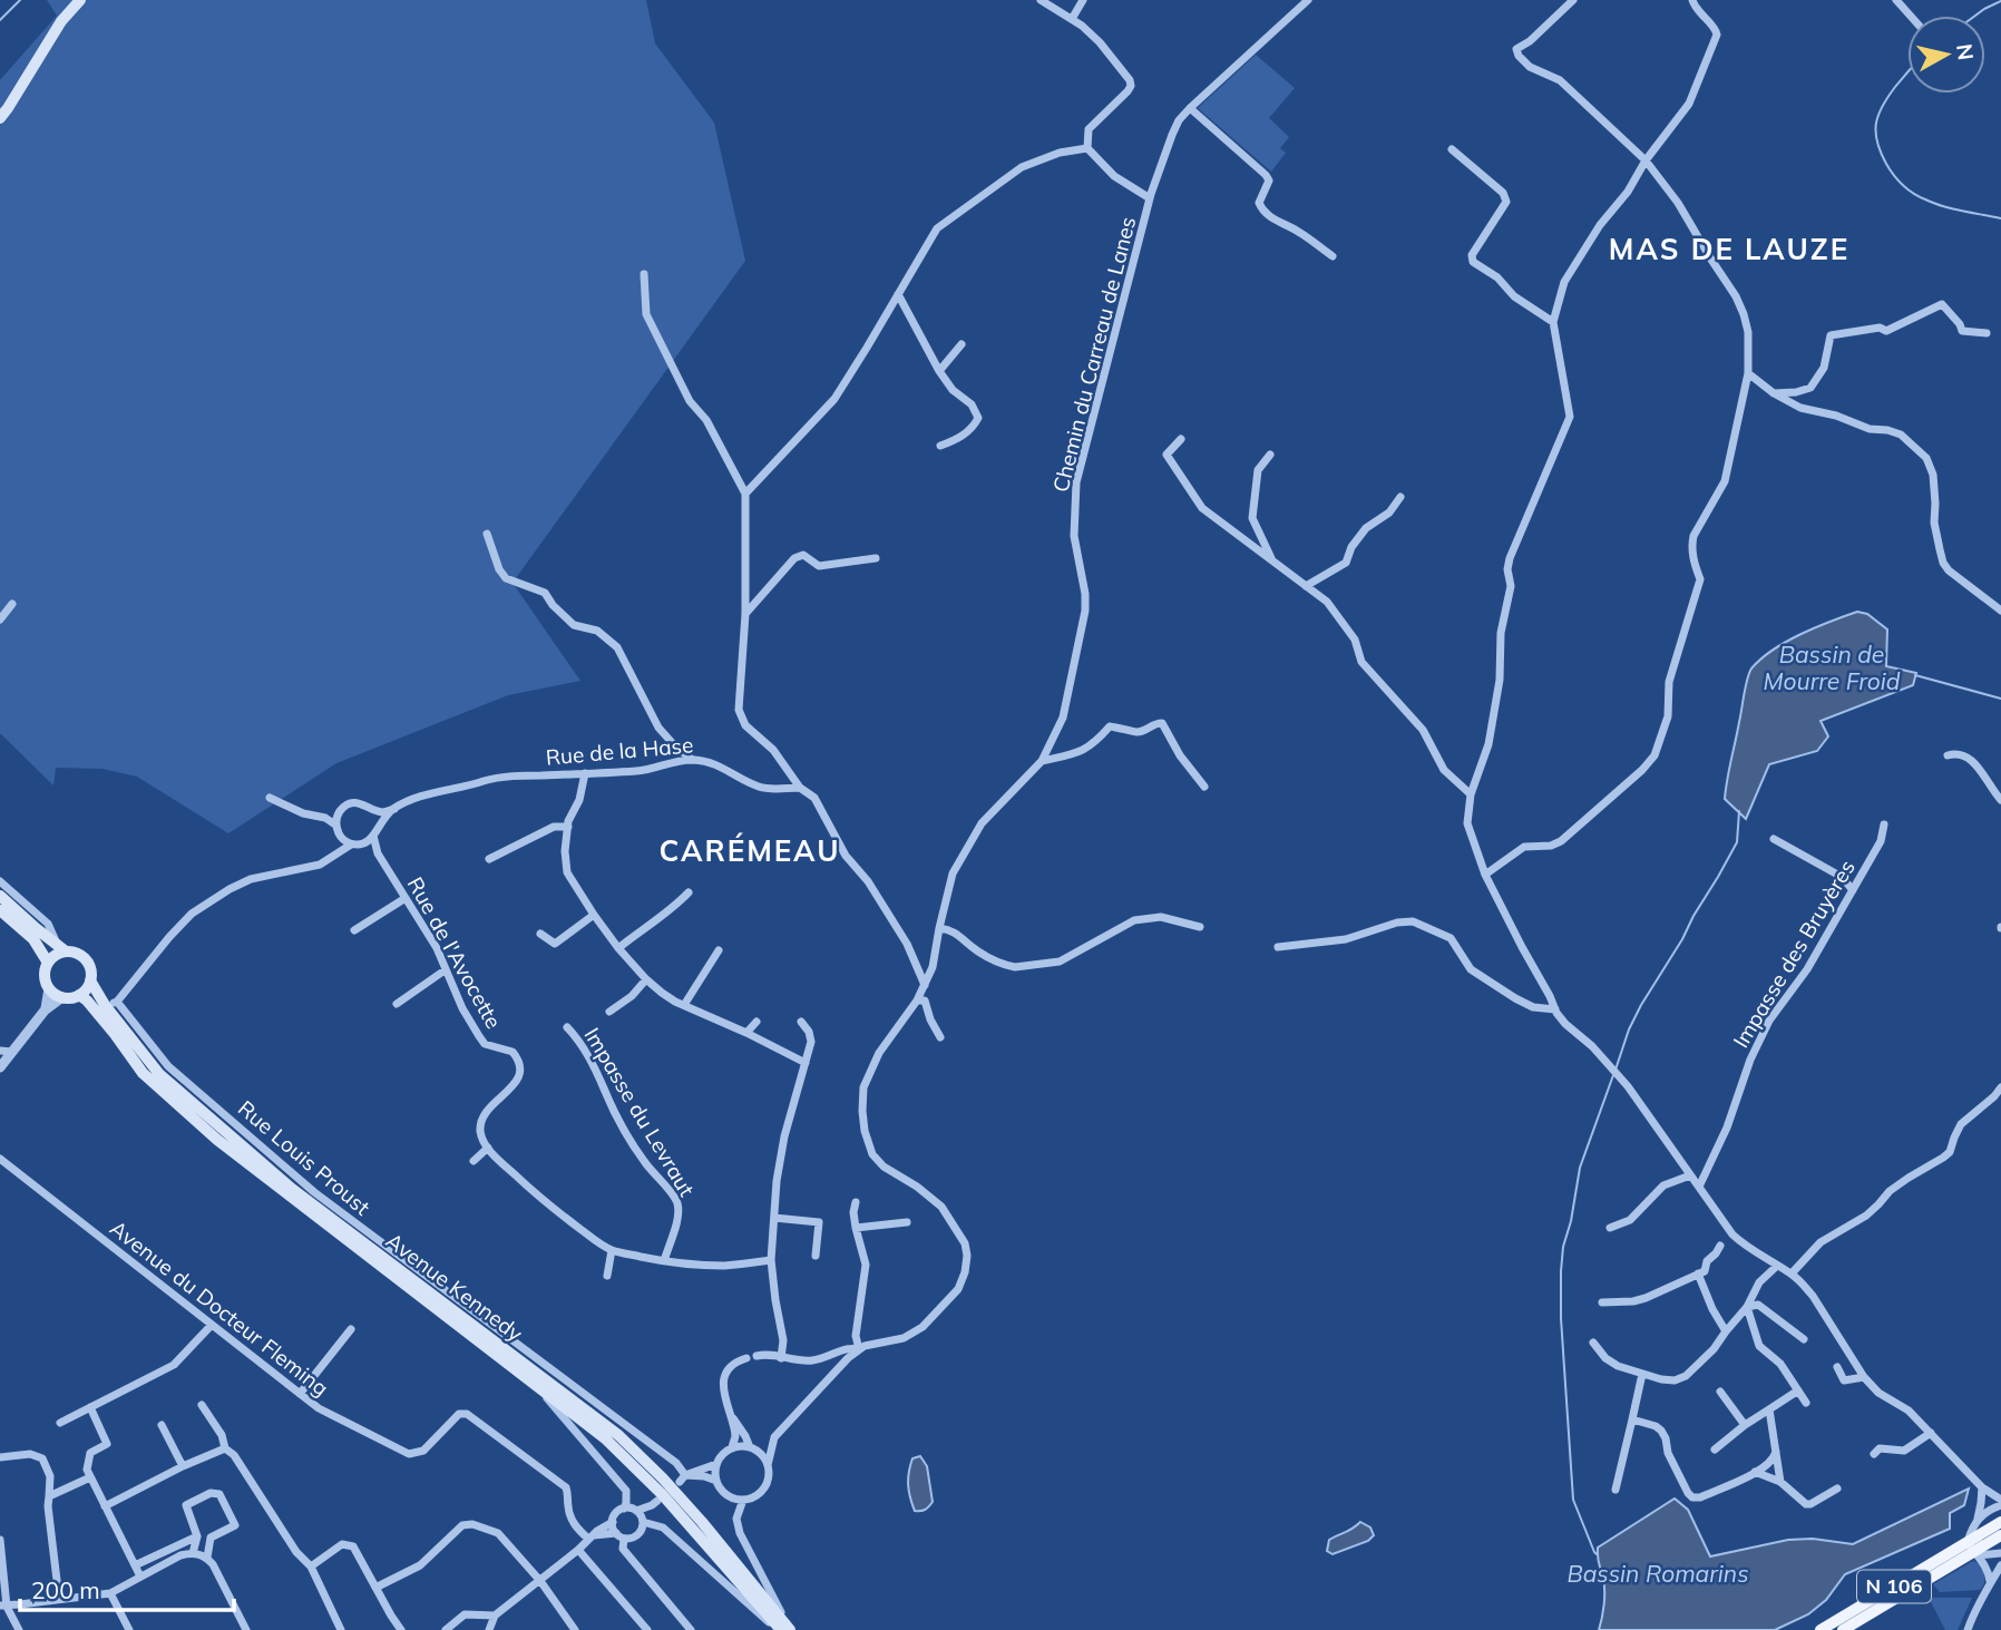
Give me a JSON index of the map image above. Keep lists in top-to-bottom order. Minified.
{"streets":{"main road":["Avenue Kennedy","N 106"],"street":["Chemin du Carreau de Lanes","Rue de la Hase","Rue de l'Avocette","Impasse des Bruyères","Impasse du Levraut","Rue Louis Proust","Avenue du Docteur Fleming"]},"districts":["MAS DE LAUZE","CARÉMEAU"],"water":["Bassin de Mourre Froid","Bassin Romarins"],"scale_bar":"200 m","north":"right"}
